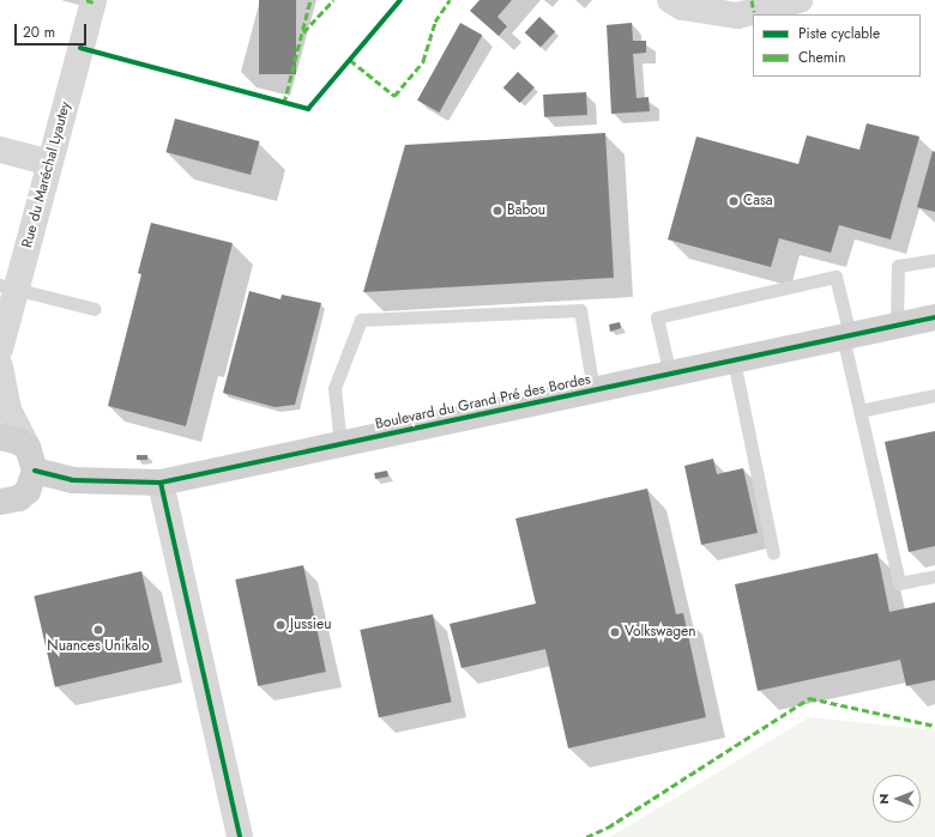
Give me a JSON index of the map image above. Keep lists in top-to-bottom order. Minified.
{"streets":{"main road":["Boulevard du Grand Pré des Bordes"],"street":["Rue du Maréchal Lyautey"]},"places":["Casa","Babou","Jussieu","Nuances Unikalo","Volkswagen"],"legend":["Piste cyclable","Chemin"],"scale_bar":"20 m","north":"left"}
